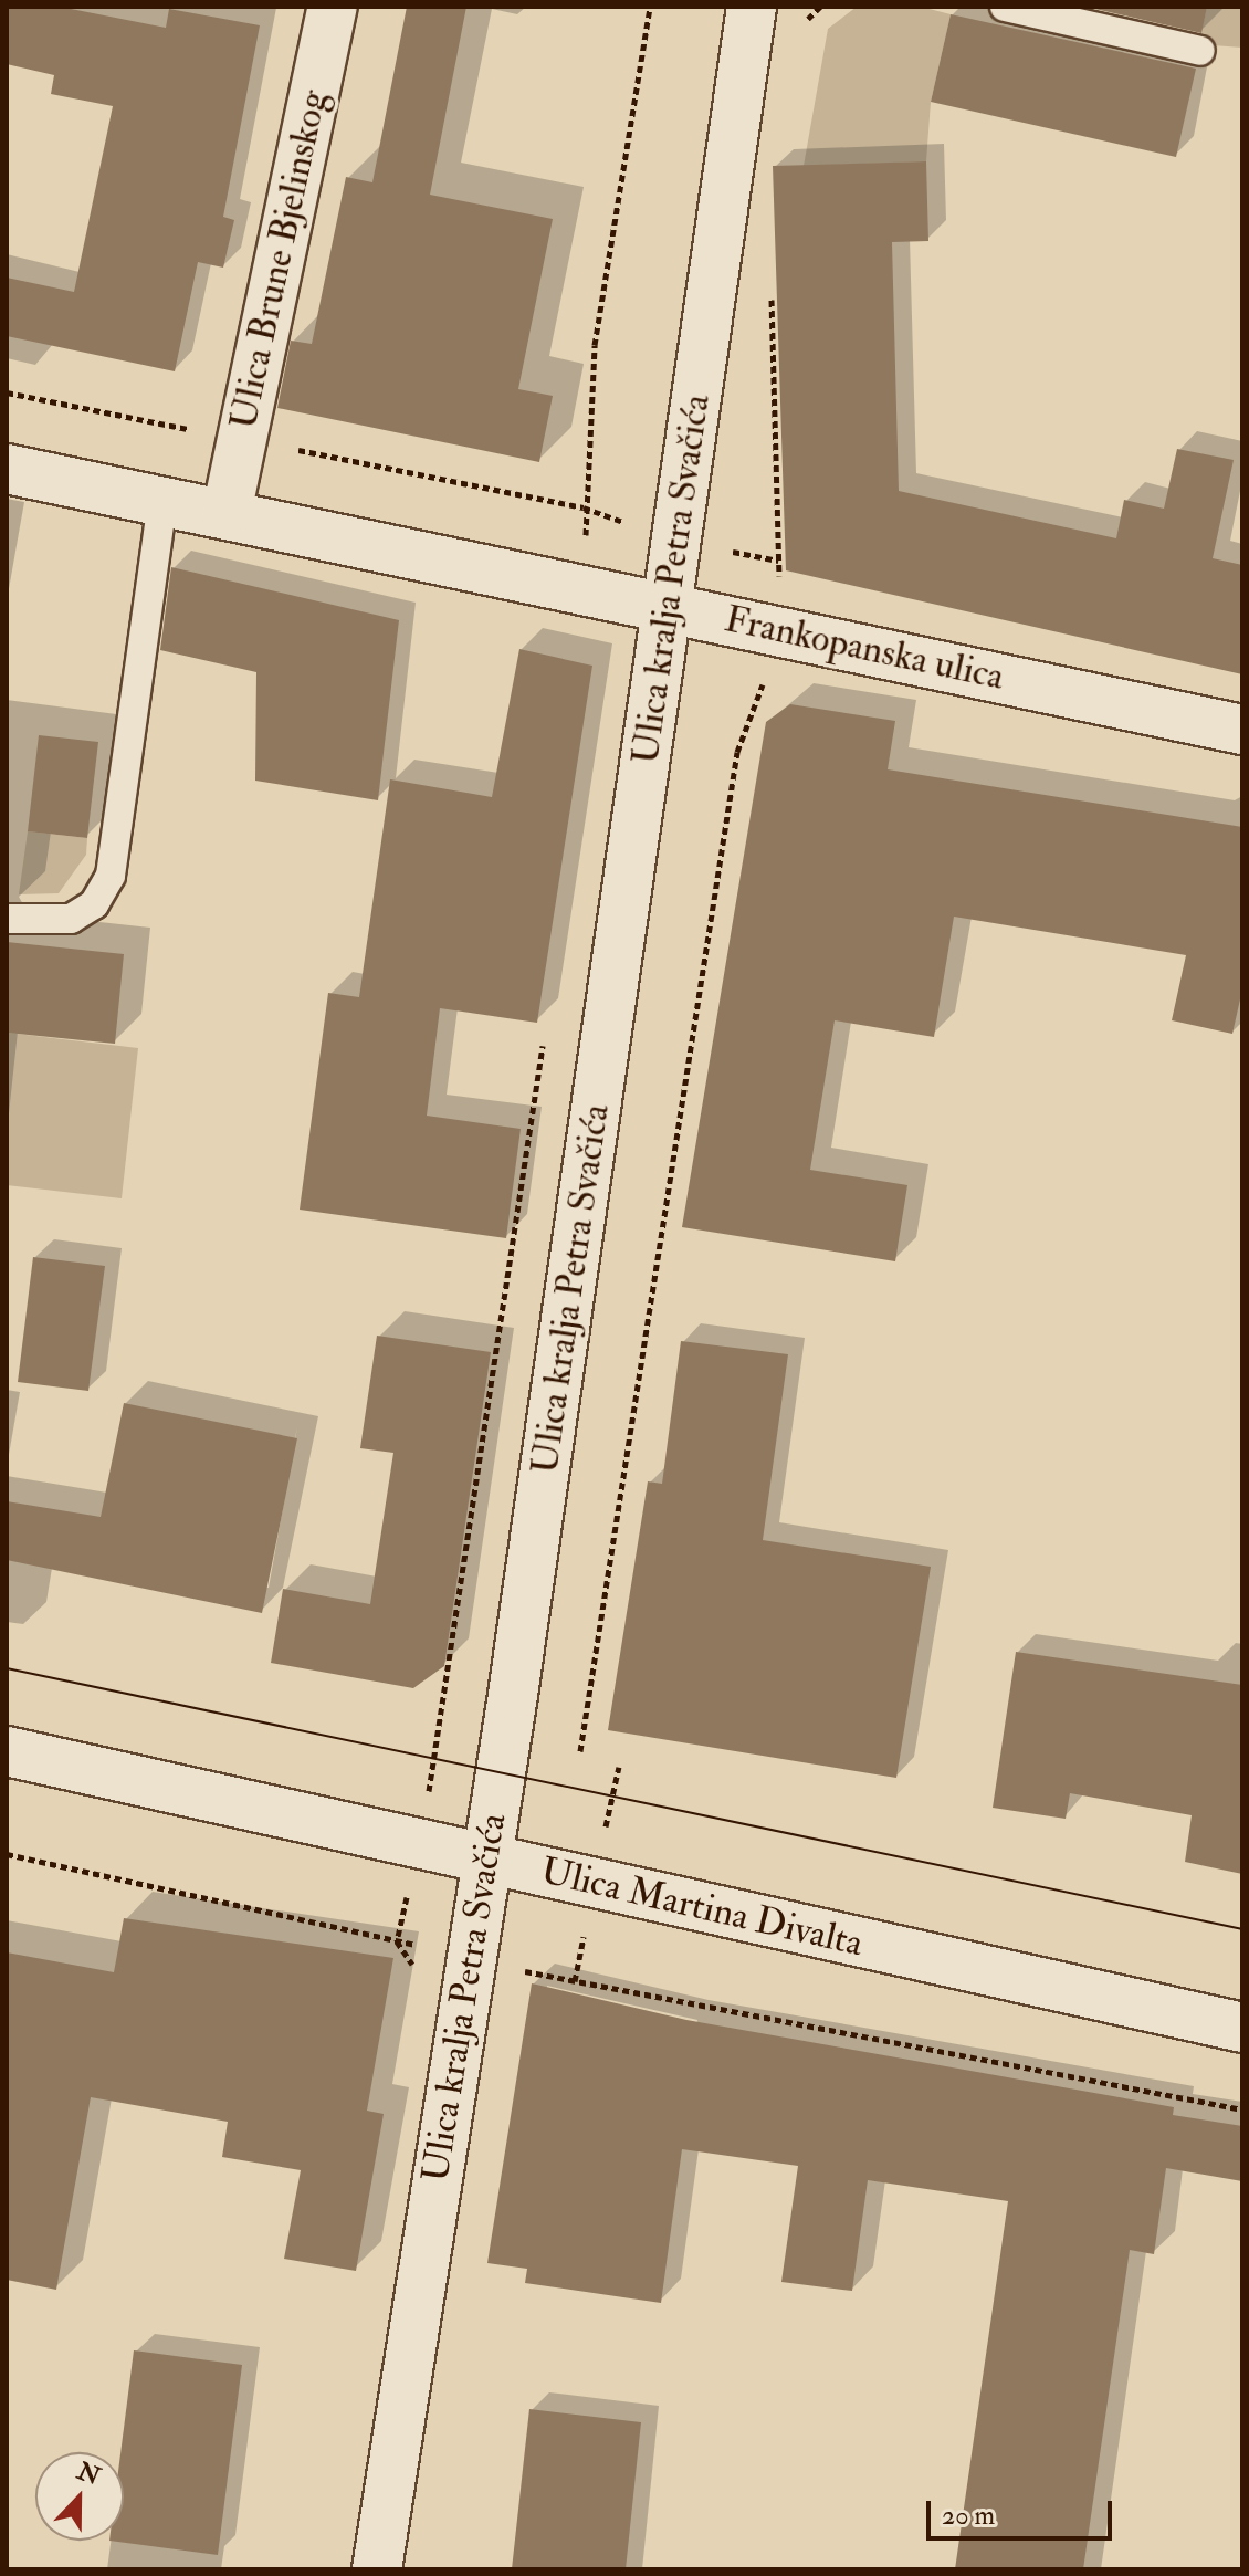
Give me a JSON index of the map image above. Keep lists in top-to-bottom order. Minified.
{"streets":{"street":["Ulica Brune Bjelinskog","Ulica kralja Petra Svačića","Frankopanska ulica","Ulica Martina Divalta"]},"crossings":[["Ulica Brune Bjelinskog","Frankopanska ulica"],["Ulica kralja Petra Svačića","Frankopanska ulica"],["Ulica kralja Petra Svačića","Ulica Martina Divalta"]],"scale_bar":"20 m","north":"top"}
